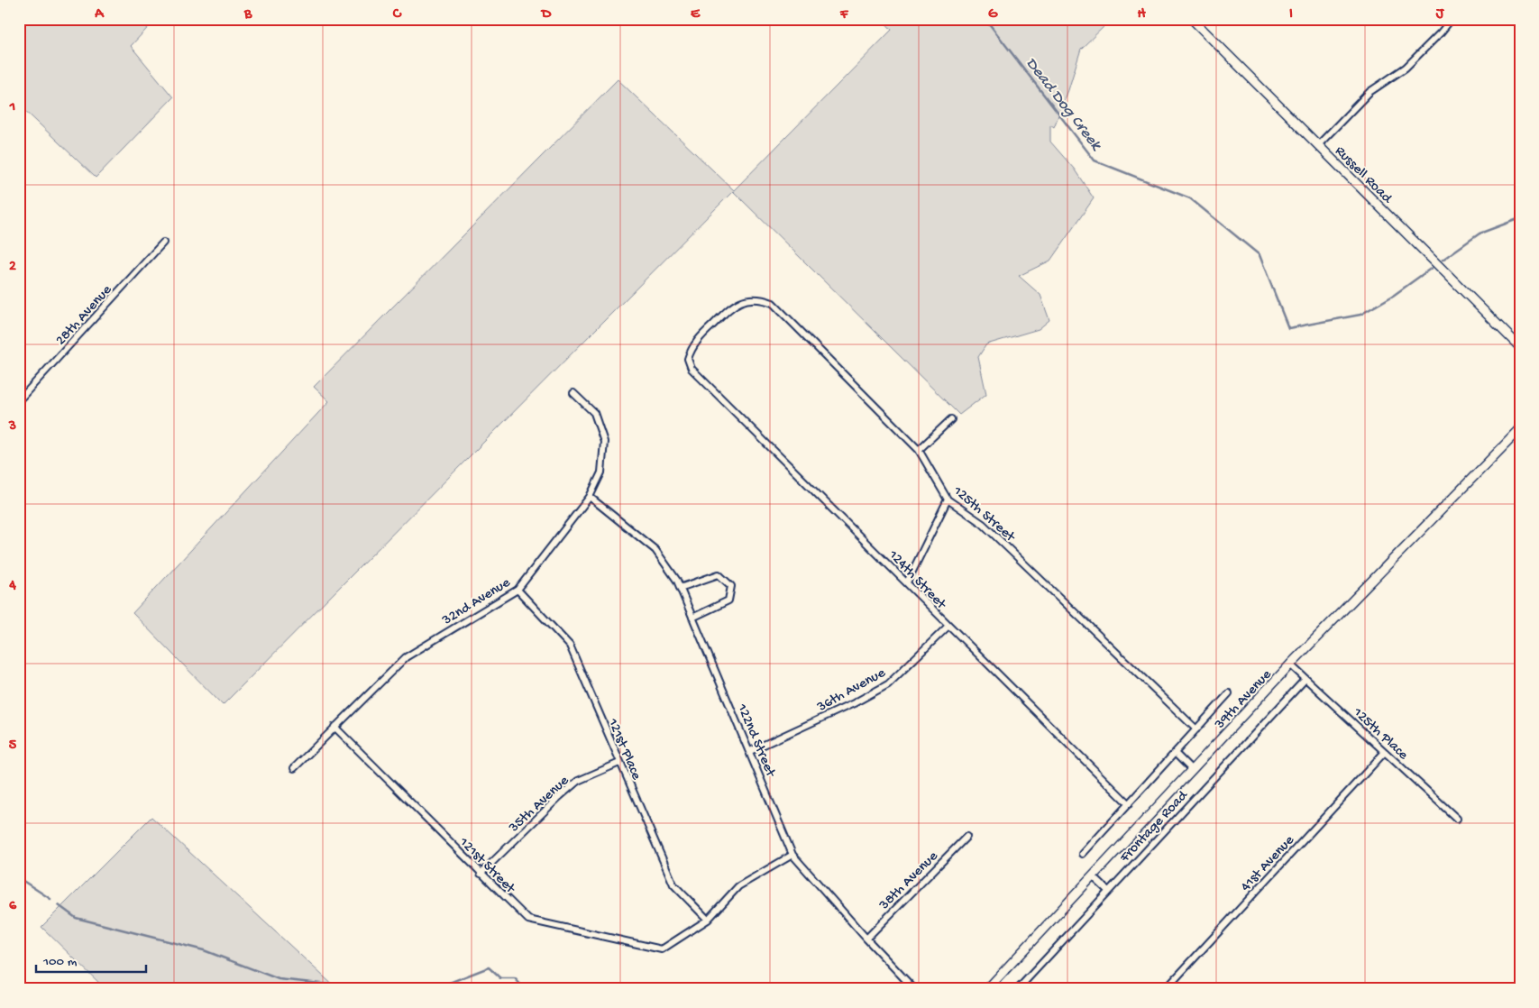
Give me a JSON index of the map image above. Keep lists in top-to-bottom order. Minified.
{"streets":{"main road":["Russell Road","39th Avenue"],"street":["28th Avenue","125th Street","124th Street","32nd Avenue","36th Avenue","125th Place","122nd Street","121st Place","35th Avenue","Frontage Road","41st Avenue","121st Street","38th Avenue"]},"crossings":[["125th Street","124th Street"],["125th Street","39th Avenue"],["124th Street","36th Avenue"],["124th Street","39th Avenue"],["32nd Avenue","122nd Street"],["32nd Avenue","121st Place"],["32nd Avenue","121st Street"],["36th Avenue","122nd Street"],["39th Avenue","125th Place"],["125th Place","Frontage Road"],["125th Place","41st Avenue"],["122nd Street","38th Avenue"],["121st Place","35th Avenue"],["121st Place","121st Street"],["35th Avenue","121st Street"]],"water":["Dead Dog Creek"],"scale_bar":"100 m","grid":{"columns":["A","B","C","D","E","F","G","H","I","J"],"rows":["1","2","3","4","5","6"]}}
